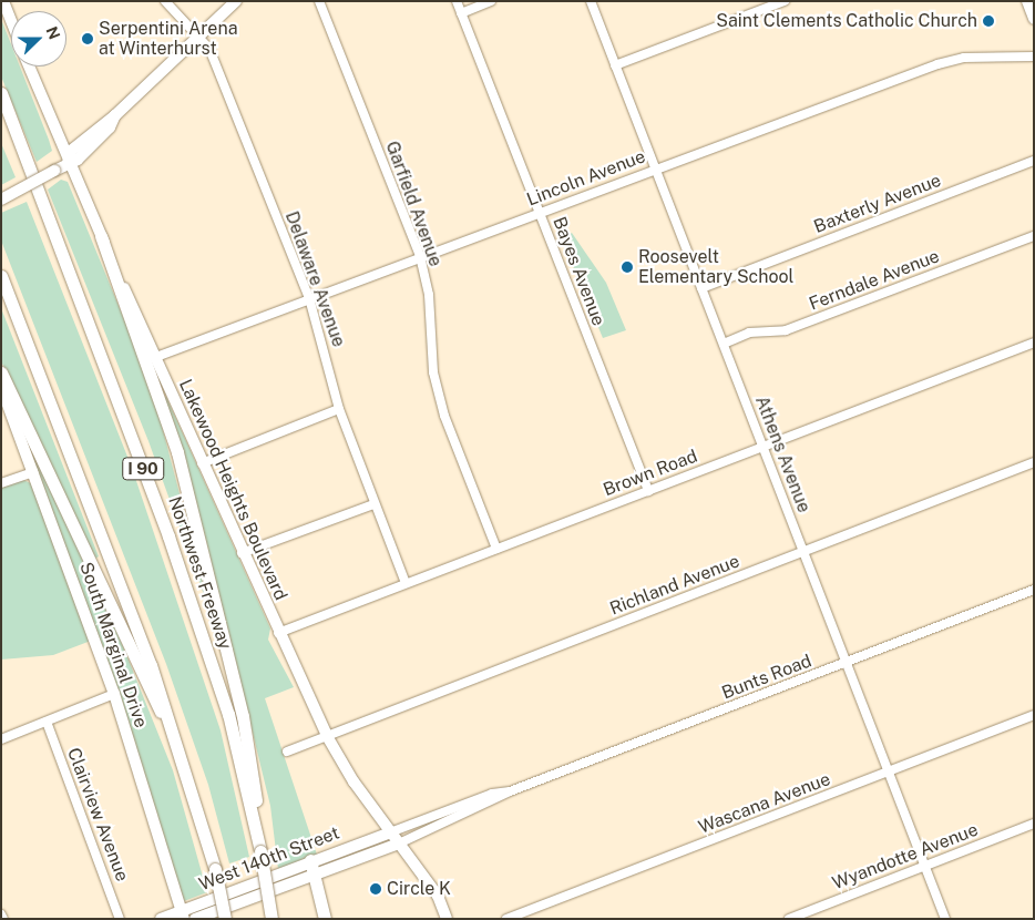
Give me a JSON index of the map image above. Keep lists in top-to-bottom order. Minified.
{"streets":{"highway":["I 90","Northwest Freeway"],"main road":["Lakewood Heights Boulevard","South Marginal Drive","West 140th Street"],"street":["Lincoln Avenue","Garfield Avenue","Baxterly Avenue","Bayes Avenue","Delaware Avenue","Ferndale Avenue","Athens Avenue","Brown Road","Richland Avenue","Bunts Road","Wascana Avenue","Clairview Avenue","Wyandotte Avenue"]},"crossings":[["Lincoln Avenue","Garfield Avenue"],["Lincoln Avenue","Bayes Avenue"],["Lincoln Avenue","Delaware Avenue"],["Lincoln Avenue","Athens Avenue"],["Lincoln Avenue","Lakewood Heights Boulevard"],["Garfield Avenue","Brown Road"],["Baxterly Avenue","Athens Avenue"],["Bayes Avenue","Brown Road"],["Delaware Avenue","Brown Road"],["Ferndale Avenue","Athens Avenue"],["Athens Avenue","Brown Road"],["Athens Avenue","Richland Avenue"],["Athens Avenue","Bunts Road"],["Athens Avenue","Wascana Avenue"],["Athens Avenue","Wyandotte Avenue"],["Brown Road","Lakewood Heights Boulevard"],["Lakewood Heights Boulevard","Richland Avenue"],["Lakewood Heights Boulevard","Bunts Road"],["Lakewood Heights Boulevard","West 140th Street"],["South Marginal Drive","West 140th Street"],["Bunts Road","West 140th Street"]],"places":["Saint Clements Catholic Church","Serpentini Arena at Winterhurst","Roosevelt Elementary School","Circle K"],"north":"right"}
